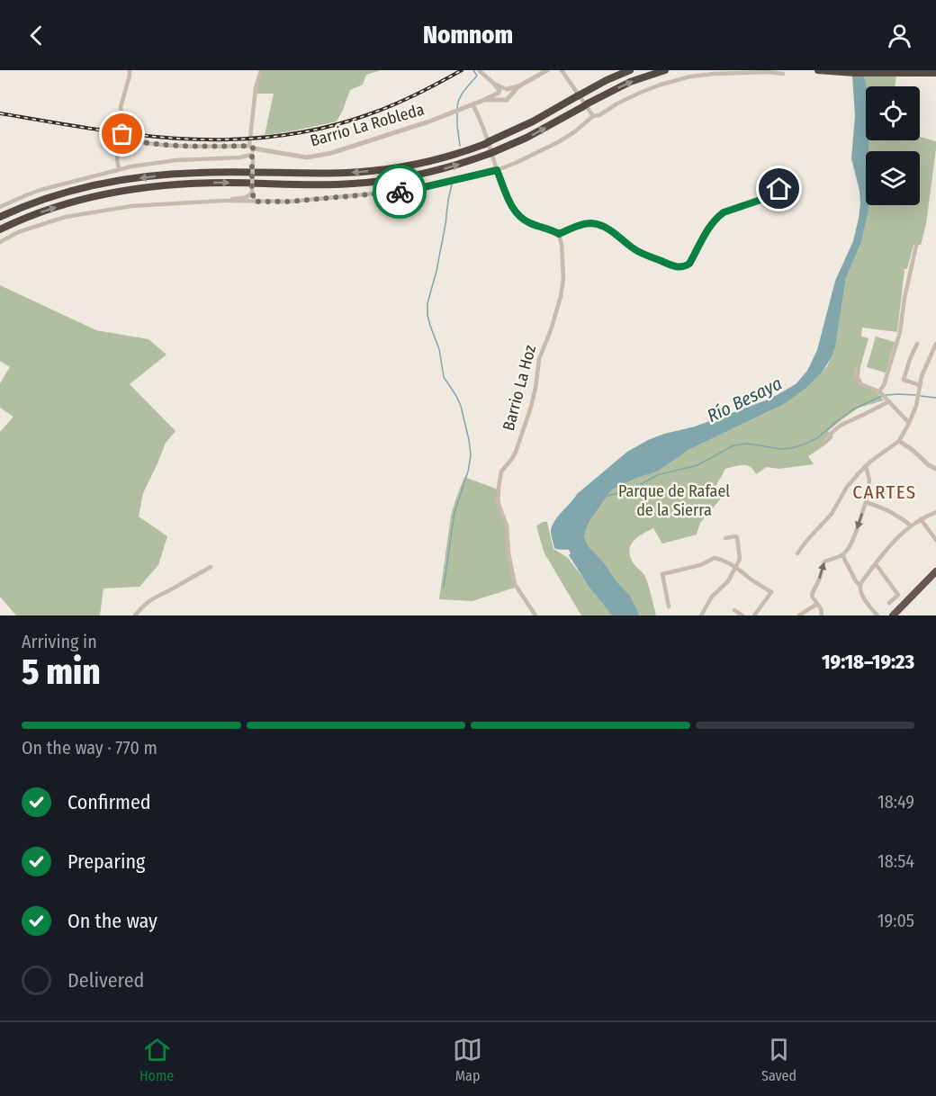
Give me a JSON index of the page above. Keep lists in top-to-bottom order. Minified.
{"streets":{"street":["Barrio La Robleda","Barrio La Hoz"]},"districts":["CARTES"],"water":["Río Besaya"],"parks":["Parque de Rafael de la Sierra"],"page":{"header":"Nomnom","heading":["5 min","Arriving in","19:18–19:23"],"bar":"On the way · 770 m","list":[["Confirmed","18:49"],["Preparing","18:54"],["On the way","19:05"],"Delivered"],"tabs":["Home","Map","Saved"]}}
